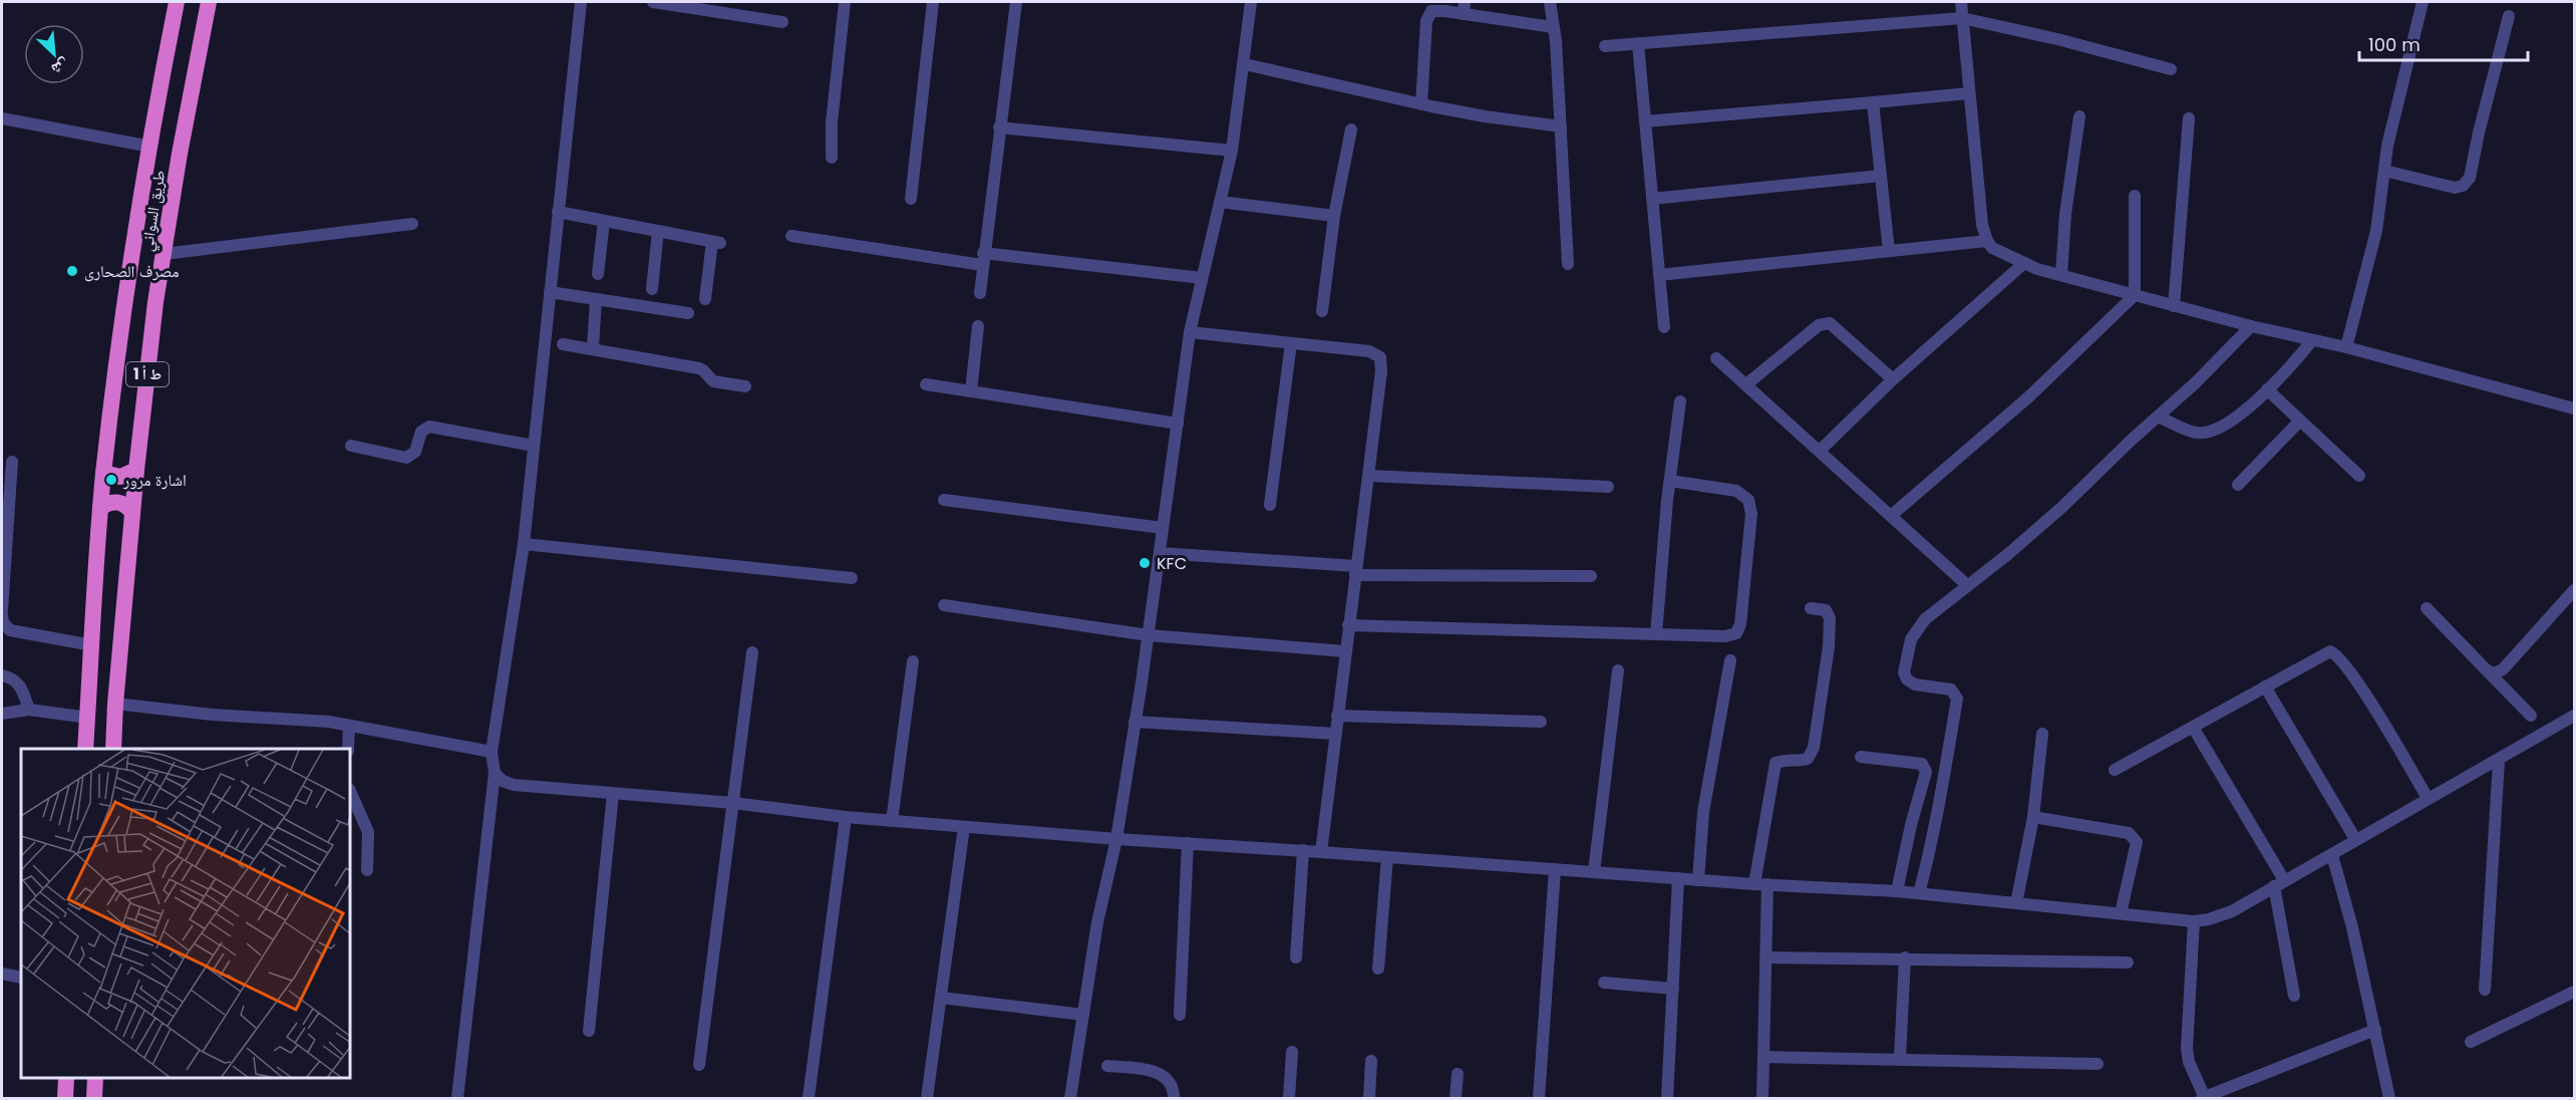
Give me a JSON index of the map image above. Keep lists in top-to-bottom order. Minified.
{"streets":{"highway":["طريق السواني","ط أ 1"]},"places":["مصرف الصحارى","اشارة مرور","KFC"],"scale_bar":"100 m","north":"bottom right"}
